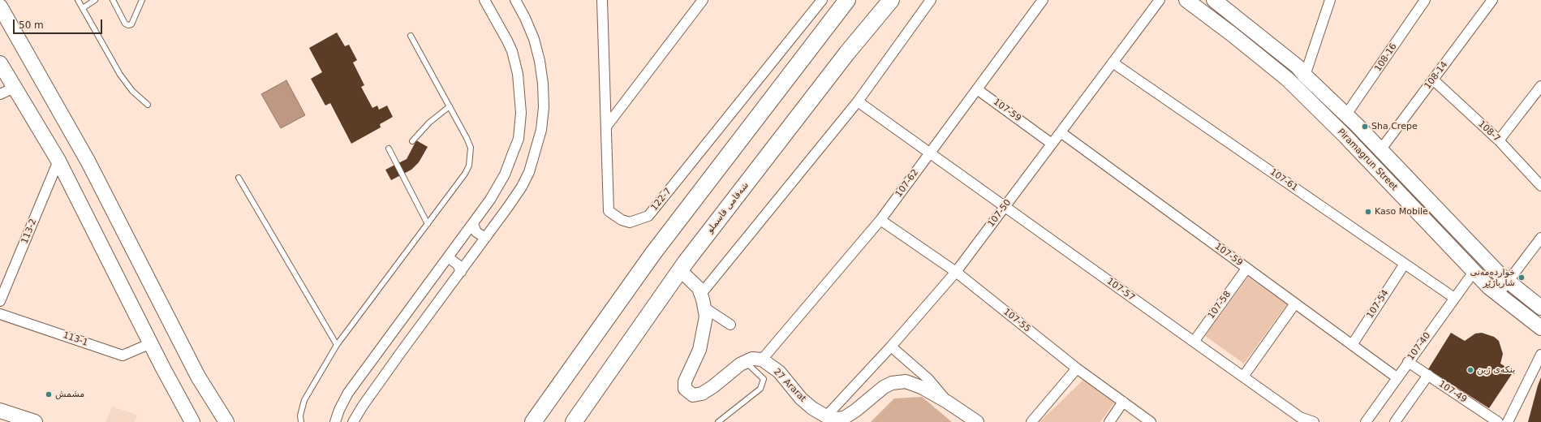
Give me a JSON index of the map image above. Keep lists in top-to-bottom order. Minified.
{"streets":{"main road":["Piramagrun Street","شەقامی قاسملو"],"street":["108-16","108-14","107-59","108-7","107-61","107-62","122-7","107-50","113-2","107-57","107-54","107-58","107-55","113-1","107-40","27 Ararat","107-49"]},"crossings":[["108-16","Piramagrun Street"],["108-14","108-7"],["108-14","Piramagrun Street"],["107-59","107-62"],["107-59","107-50"],["107-59","107-54"],["107-59","107-58"],["107-59","107-40"],["Piramagrun Street","107-40"],["107-61","107-50"],["107-61","107-54"],["107-61","107-40"],["107-62","107-57"],["107-62","107-55"],["107-62","27 Ararat"],["107-50","107-57"],["107-50","107-55"],["107-50","27 Ararat"],["107-57","107-58"],["107-40","107-49"]],"places":["Sha Crepe","Kaso Mobile","خواردەمەنی شارباژێڕ","بنکەی ژین","مشمش"],"scale_bar":"50 m"}
